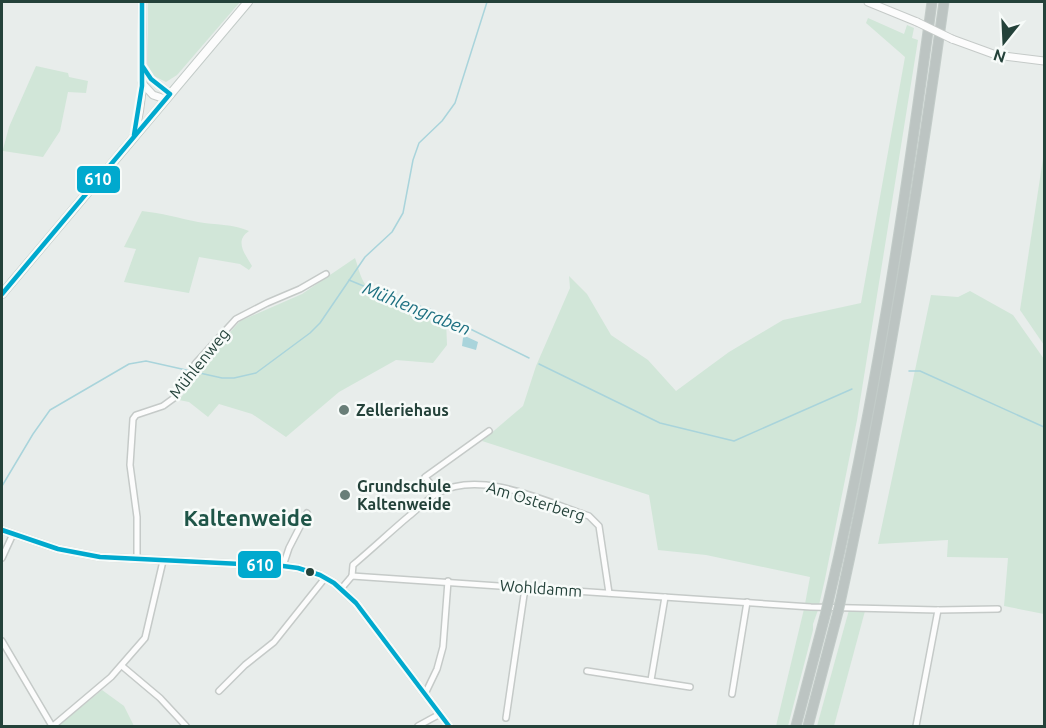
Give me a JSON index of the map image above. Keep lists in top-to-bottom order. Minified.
{"streets":{"street":["Mühlenweg","Am Osterberg","Wohldamm"]},"crossings":[["Am Osterberg","Wohldamm"]],"districts":["Kaltenweide"],"water":["Mühlengraben"],"places":["Zelleriehaus","Grundschule Kaltenweide"],"lines":["transit line 610"],"north":"bottom"}
